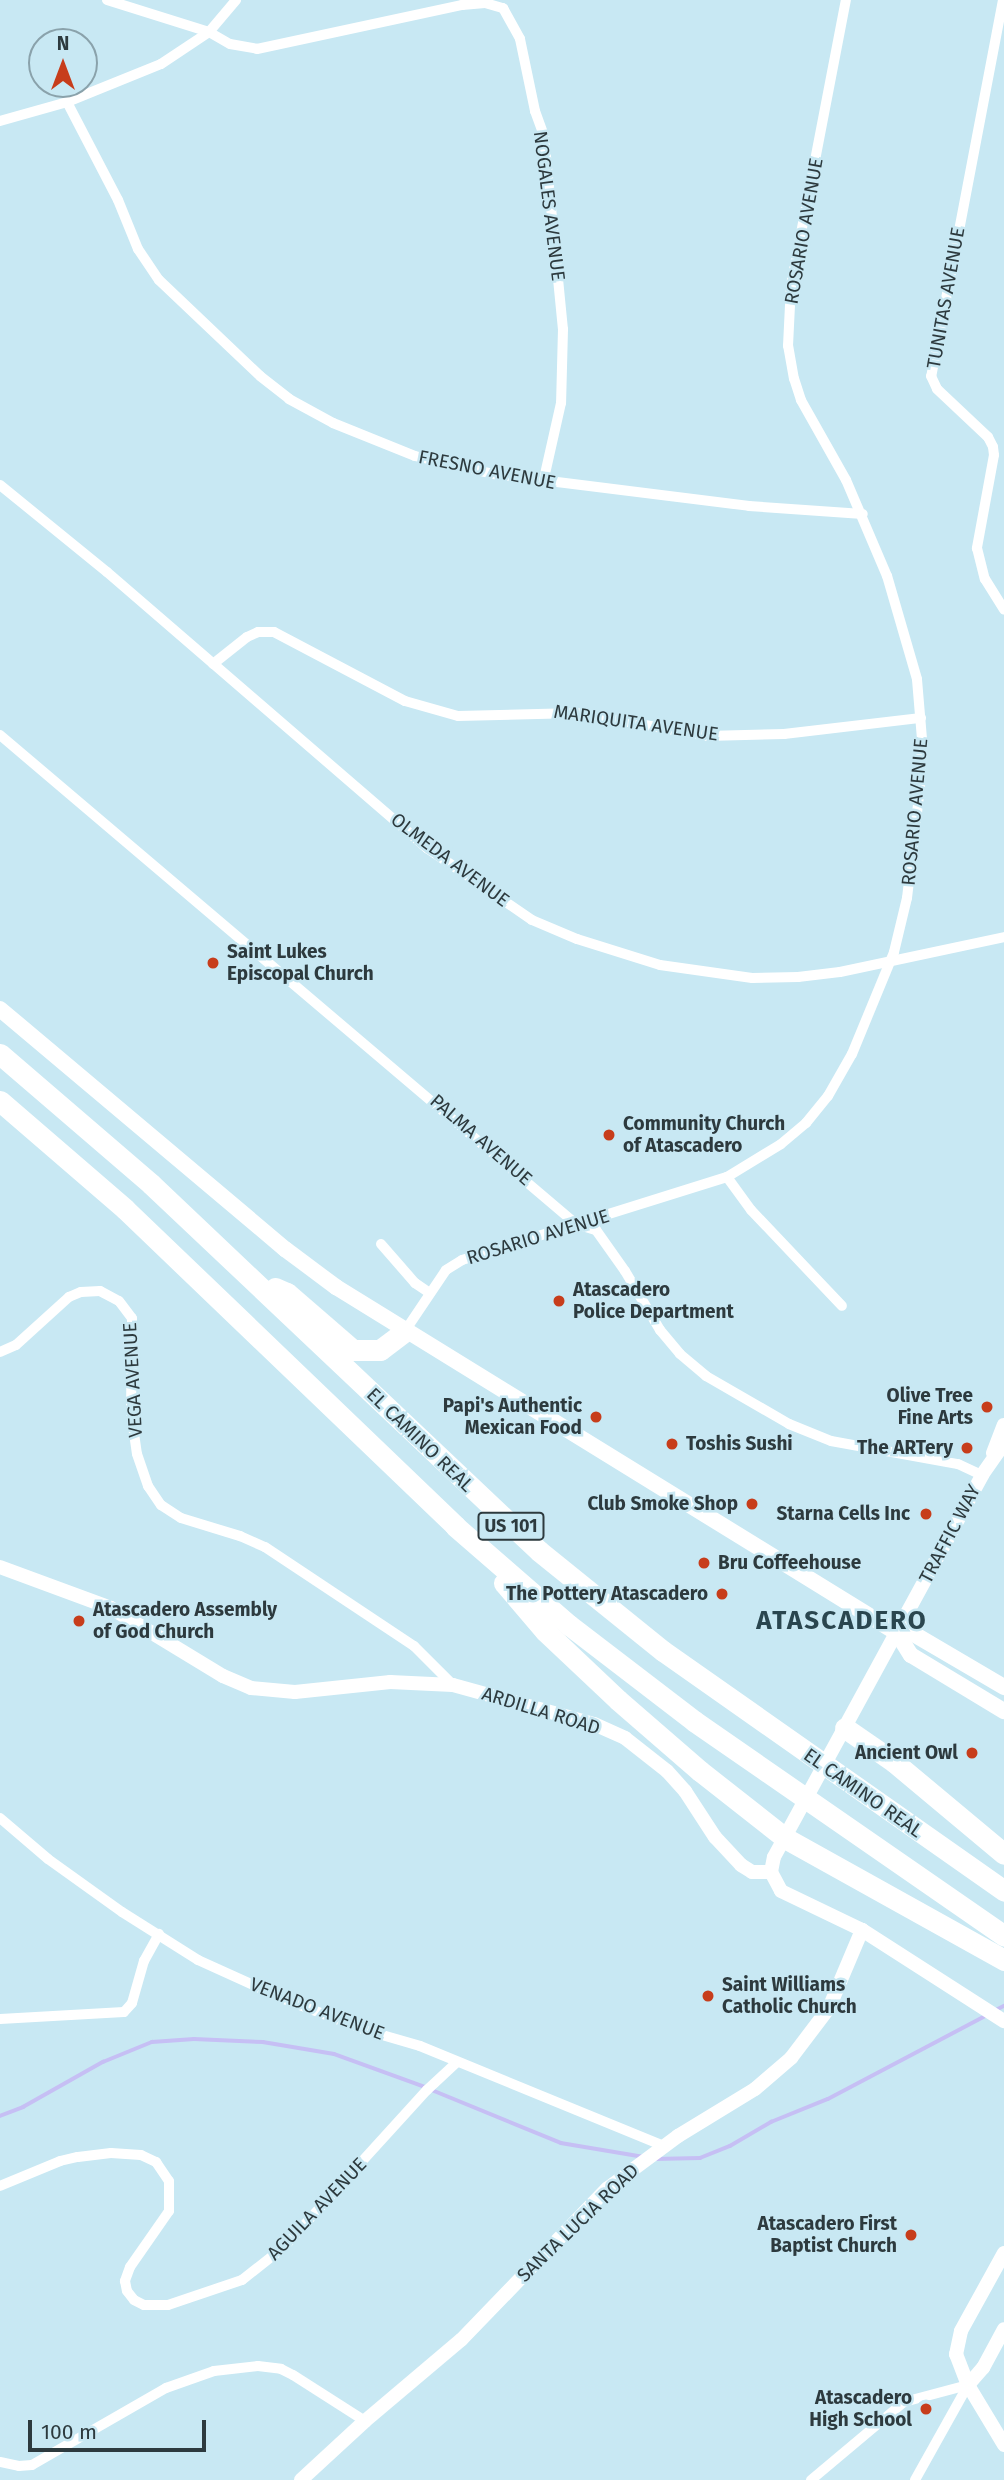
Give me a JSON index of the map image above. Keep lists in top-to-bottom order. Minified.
{"streets":{"highway":["EL CAMINO REAL","US 101"],"street":["NOGALES AVENUE","ROSARIO AVENUE","TUNITAS AVENUE","FRESNO AVENUE","MARIQUITA AVENUE","OLMEDA AVENUE","PALMA AVENUE","VEGA AVENUE","TRAFFIC WAY","ARDILLA ROAD","VENADO AVENUE","AGUILA AVENUE","SANTA LUCIA ROAD"]},"crossings":[["NOGALES AVENUE","FRESNO AVENUE"],["ROSARIO AVENUE","FRESNO AVENUE"],["ROSARIO AVENUE","MARIQUITA AVENUE"],["ROSARIO AVENUE","OLMEDA AVENUE"],["ROSARIO AVENUE","PALMA AVENUE"],["MARIQUITA AVENUE","OLMEDA AVENUE"],["PALMA AVENUE","TRAFFIC WAY"],["VEGA AVENUE","ARDILLA ROAD"],["TRAFFIC WAY","ARDILLA ROAD"],["VENADO AVENUE","AGUILA AVENUE"],["VENADO AVENUE","SANTA LUCIA ROAD"]],"districts":["ATASCADERO"],"places":["Saint Lukes Episcopal Church","Community Church of Atascadero","Atascadero Police Department","Olive Tree Fine Arts","Papi's Authentic Mexican Food","Toshis Sushi","The ARTery","Club Smoke Shop","Starna Cells Inc","Bru Coffeehouse","The Pottery Atascadero","Atascadero Assembly of God Church","Ancient Owl","Saint Williams Catholic Church","Atascadero First Baptist Church","Atascadero High School"],"scale_bar":"100 m","north":"top"}
